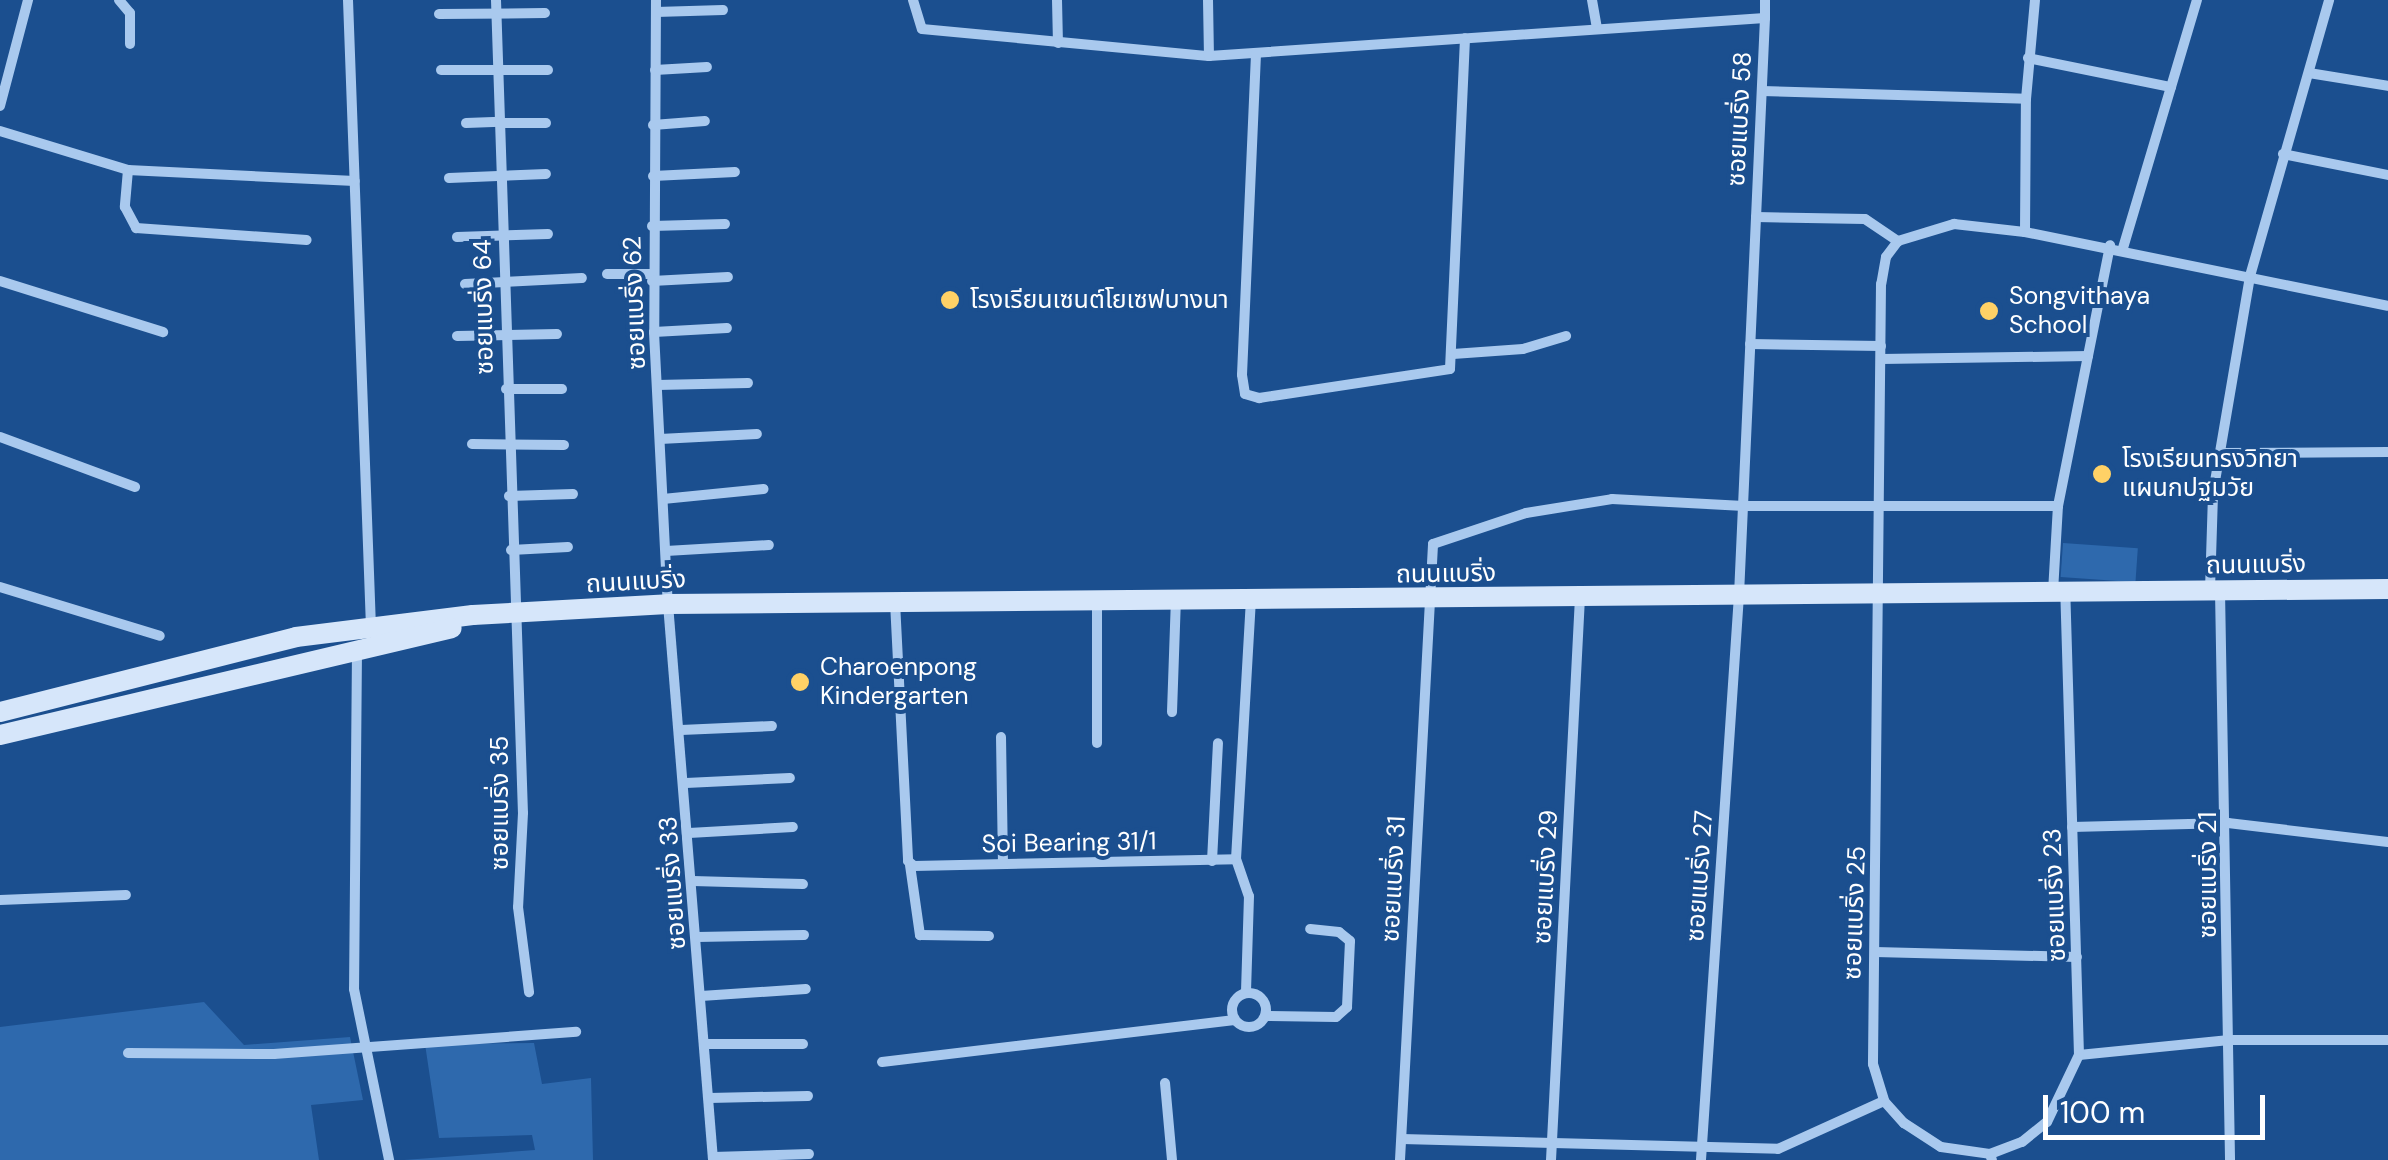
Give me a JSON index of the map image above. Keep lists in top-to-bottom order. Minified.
{"streets":{"main road":["ถนนแบริ่ง"],"street":["ซอยแบริ่ง 58","ซอยแบริ่ง 62","ซอยแบริ่ง 64","ซอยแบริ่ง 35","Soi Bearing 31/1","ซอยแบริ่ง 21","ซอยแบริ่ง 27","ซอยแบริ่ง 29","ซอยแบริ่ง 31","ซอยแบริ่ง 33","ซอยแบริ่ง 23","ซอยแบริ่ง 25"]},"crossings":[["ซอยแบริ่ง 58","ถนนแบริ่ง"],["ซอยแบริ่ง 58","ซอยแบริ่ง 27"],["ซอยแบริ่ง 58","ซอยแบริ่ง 31"],["ซอยแบริ่ง 62","ถนนแบริ่ง"],["ซอยแบริ่ง 62","ซอยแบริ่ง 33"],["ซอยแบริ่ง 64","ถนนแบริ่ง"],["ซอยแบริ่ง 64","ซอยแบริ่ง 35"],["ถนนแบริ่ง","ซอยแบริ่ง 35"],["ถนนแบริ่ง","ซอยแบริ่ง 21"],["ถนนแบริ่ง","ซอยแบริ่ง 27"],["ถนนแบริ่ง","ซอยแบริ่ง 29"],["ถนนแบริ่ง","ซอยแบริ่ง 31"],["ถนนแบริ่ง","ซอยแบริ่ง 33"],["ถนนแบริ่ง","ซอยแบริ่ง 23"],["ถนนแบริ่ง","ซอยแบริ่ง 25"],["ซอยแบริ่ง 23","ซอยแบริ่ง 25"]],"places":["โรงเรียนเซนต์โยเซฟบางนา","Songvithaya School","โรงเรียนทรงวิทยา แผนกปฐมวัย","Charoenpong Kindergarten"],"scale_bar":"100 m"}
